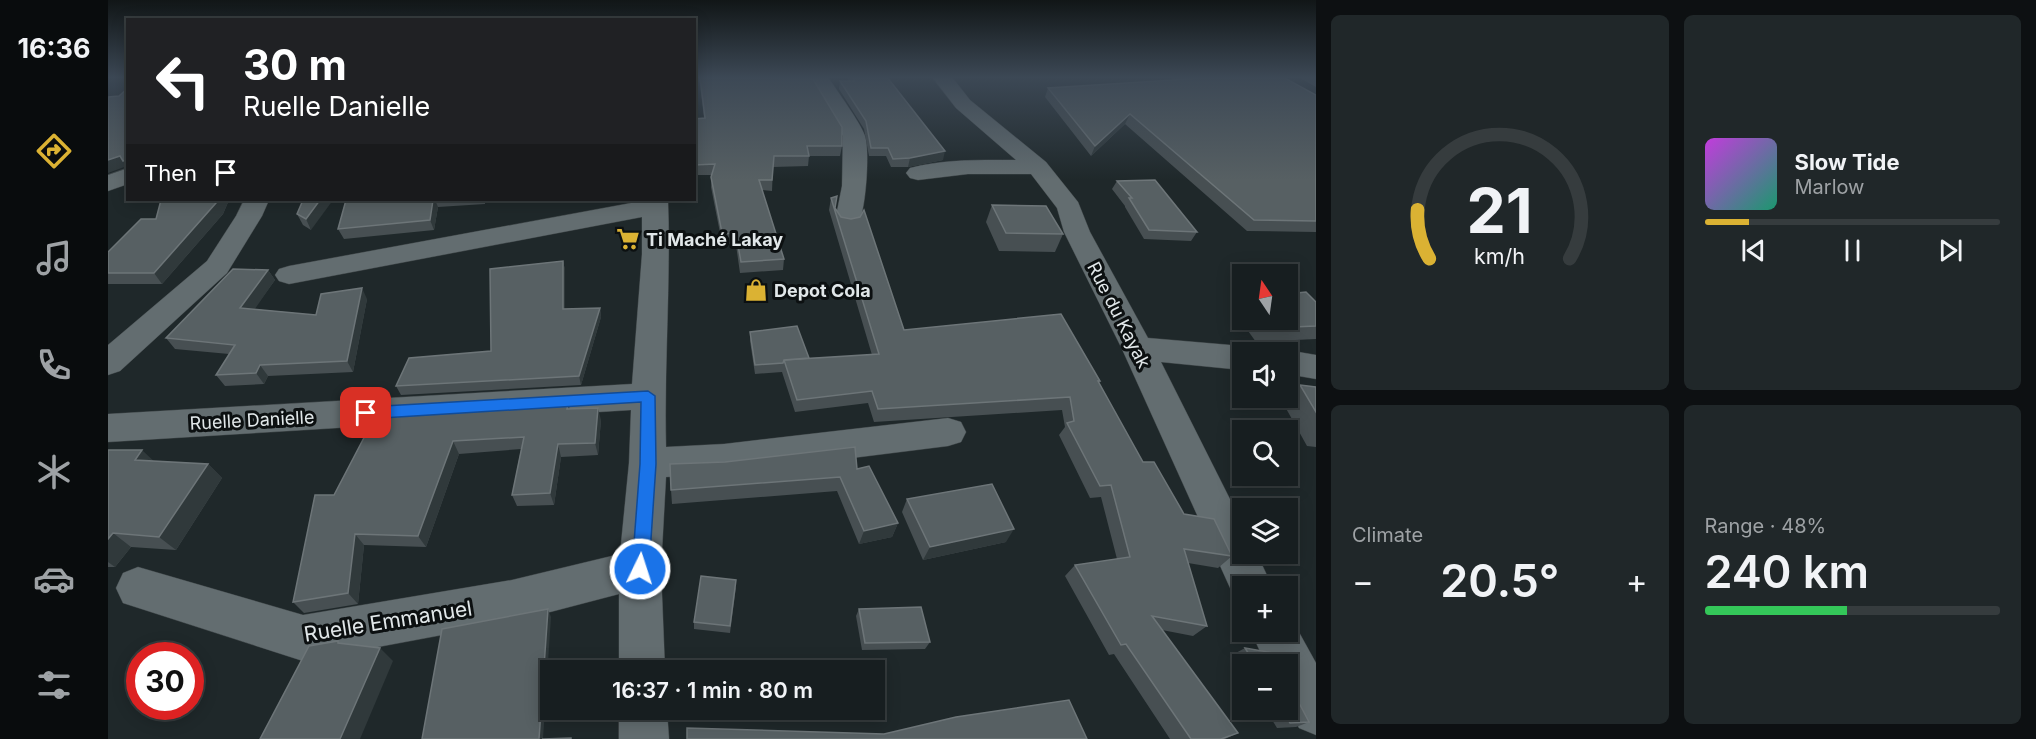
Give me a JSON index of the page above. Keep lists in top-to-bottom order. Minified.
{"streets":{"street":["Rue du Kayak","Ruelle Danielle","Ruelle Emmanuel"]},"places":{"supermarket":["Ti Maché Lakay"],"shop":["Depot Cola"]},"north":"top","page":{"tabs":"16:36","turn":["30 m","Ruelle Danielle"],"song":["Slow Tide","Marlow"],"then":"Then","map_buttons":["+","−"],"tile":["Climate",["Range · 48%","240 km"]],"heat":["−","20.5°","+"],"limit":"30","trip":"16:37 · 1 min · 80 m","gauge":["21","km/h"]}}
